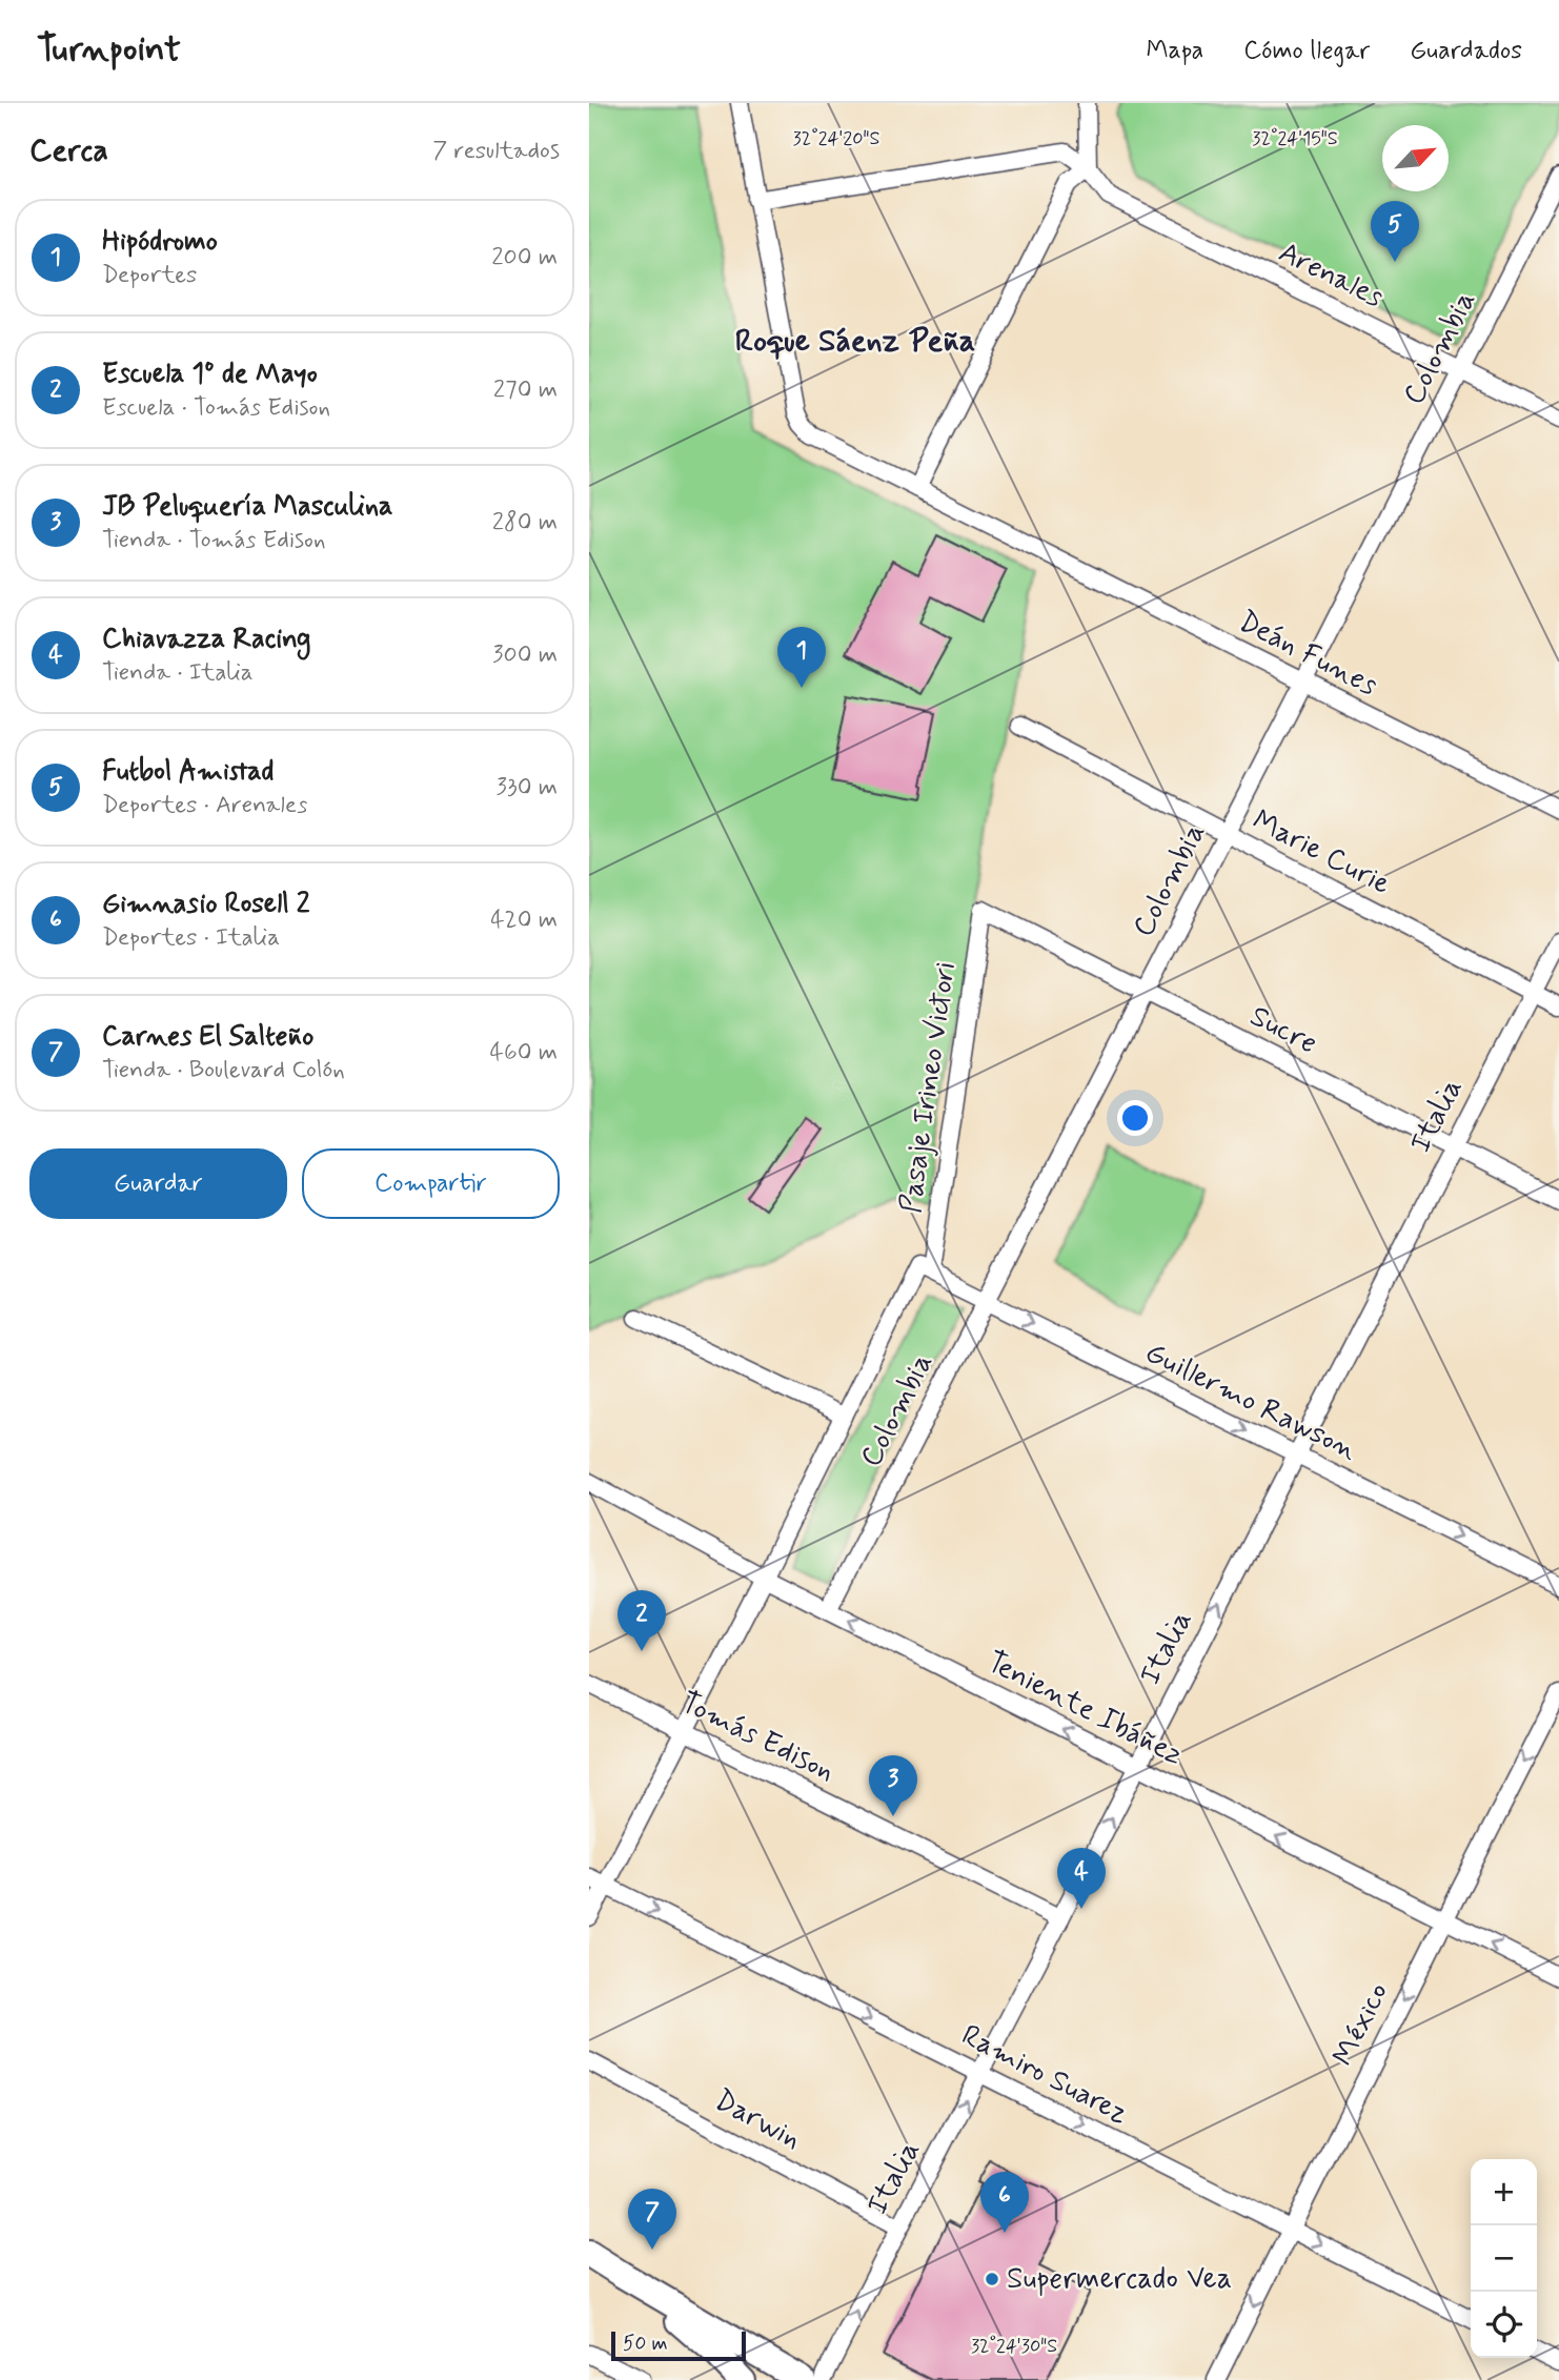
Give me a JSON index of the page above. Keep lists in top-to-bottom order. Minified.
{"streets":{"street":["Arenales","Colombia","Deán Funes","Marie Curie","Sucre","Pasaje Irineo Victori","Italia","Guillermo Rawson","Teniente Ibáñez","Tomás Edison","México","Ramiro Suarez","Darwin"]},"crossings":[["Arenales","Colombia"],["Colombia","Deán Funes"],["Colombia","Marie Curie"],["Colombia","Sucre"],["Colombia","Pasaje Irineo Victori"],["Colombia","Guillermo Rawson"],["Colombia","Teniente Ibáñez"],["Colombia","Tomás Edison"],["Colombia","Ramiro Suarez"],["Marie Curie","Italia"],["Sucre","Pasaje Irineo Victori"],["Sucre","Italia"],["Pasaje Irineo Victori","Guillermo Rawson"],["Italia","Guillermo Rawson"],["Italia","Teniente Ibáñez"],["Italia","Tomás Edison"],["Italia","Ramiro Suarez"],["Italia","Darwin"],["Teniente Ibáñez","México"],["México","Ramiro Suarez"]],"one_way":["Italia","Guillermo Rawson","Teniente Ibáñez","México","Ramiro Suarez"],"districts":["Roque Sáenz Peña"],"places":["Supermercado Vea"],"scale_bar":"50 m","north":"top right","page":{"header":"Turnpoint","nav":["Mapa","Cómo llegar","Guardados"],"heading":["Cerca","7 resultados"],"list":[{"mark":"1","name":"Hipódromo","note":"Deportes","value":"200 m"},{"mark":"2","name":"Escuela 1º de Mayo","note":"Escuela · Tomás Edison","value":"270 m"},{"mark":"3","name":"JB Peluquería Masculina","note":"Tienda · Tomás Edison","value":"280 m"},{"mark":"4","name":"Chiavazza Racing","note":"Tienda · Italia","value":"300 m"},{"mark":"5","name":"Futbol Amistad","note":"Deportes · Arenales","value":"330 m"},{"mark":"6","name":"Gimnasio Rosell 2","note":"Deportes · Italia","value":"420 m"},{"mark":"7","name":"Carnes El Salteño","note":"Tienda · Boulevard Colón","value":"460 m"}],"pins":["5","1","2","3","4","6","7"],"buttons":["Guardar","Compartir"],"map_buttons":["+","−"],"scale":"50 m"},"coordinates":["32°24'20\"S","32°24'15\"S","32°24'30\"S"]}
